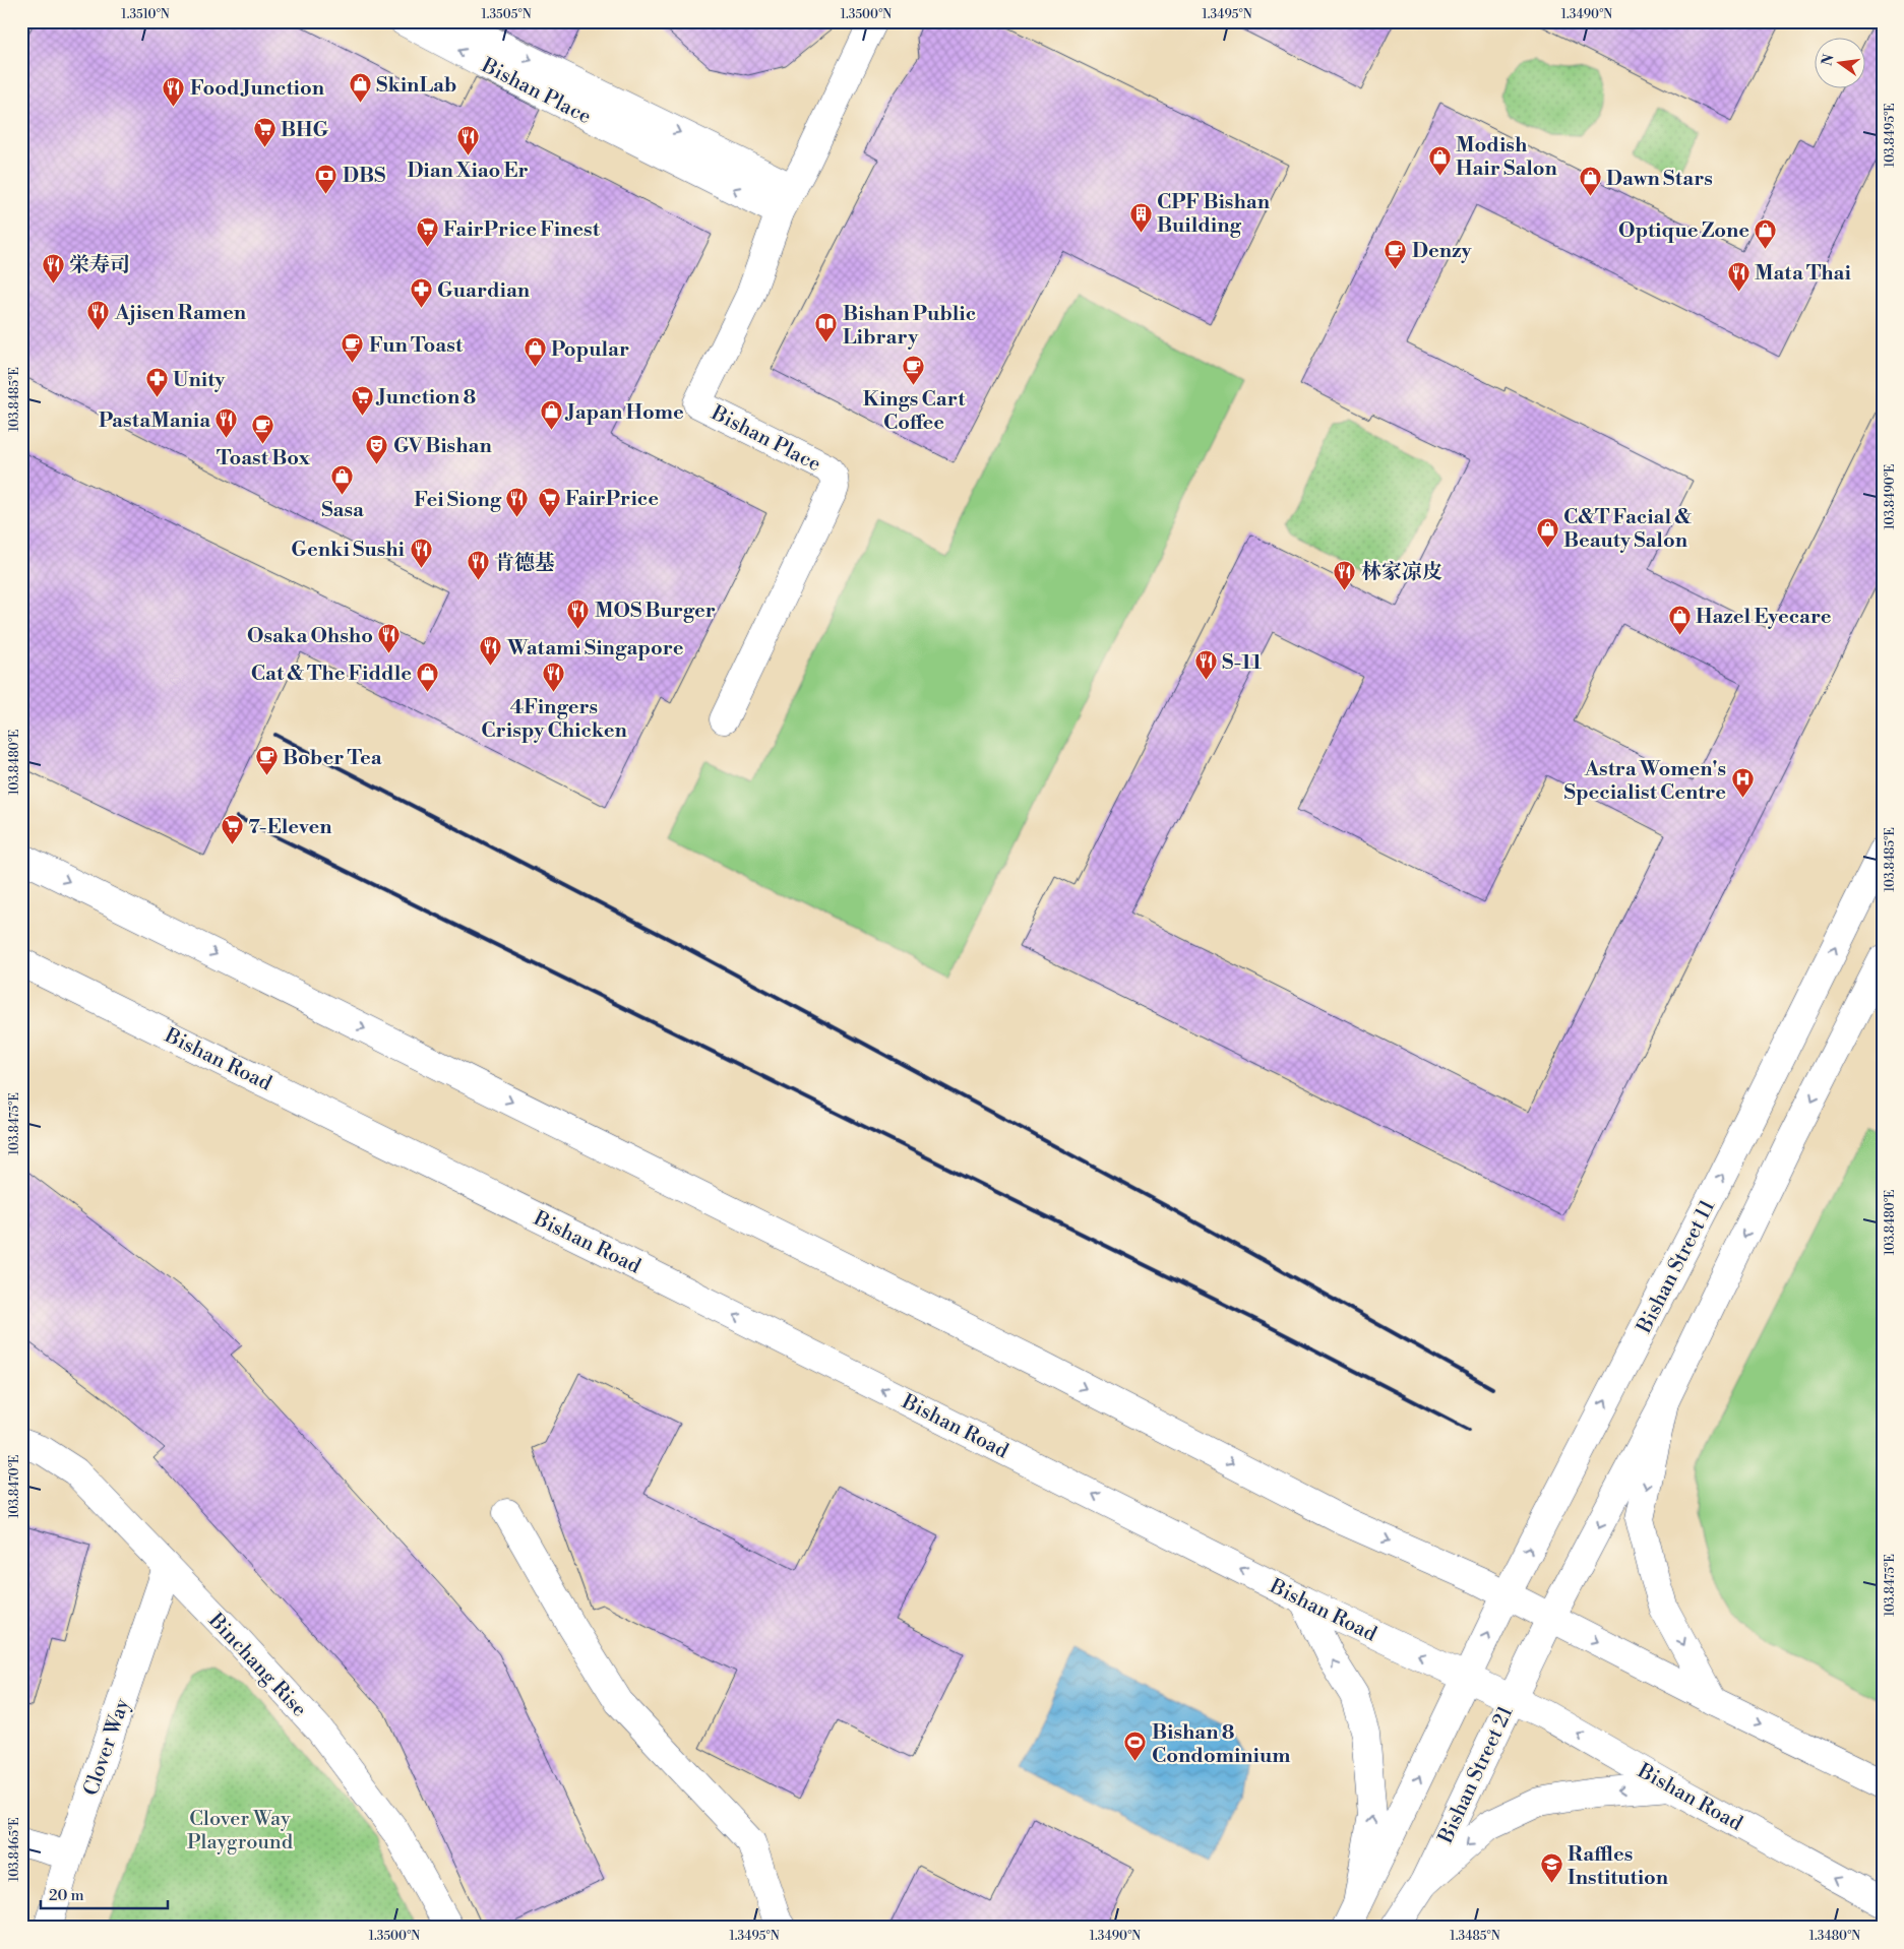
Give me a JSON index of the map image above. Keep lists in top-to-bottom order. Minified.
{"streets":{"main road":["Bishan Place","Bishan Road","Bishan Street 11","Binchang Rise","Clover Way","Bishan Street 21"]},"crossings":[["Bishan Road","Bishan Street 11"],["Bishan Road","Bishan Street 21"],["Binchang Rise","Clover Way"]],"parks":["Clover Way Playground"],"places":{"shop":["SkinLab","Modish Hair Salon","Dawn Stars","Optique Zone","Popular","Japan Home","Sasa","C&T Facial & Beauty Salon","Hazel Eyecare","Cat & The Fiddle"],"restaurant":["Food Junction","Dian Xiao Er","栄寿司","Mata Thai","Ajisen Ramen","PastaMania","Fei Siong","Genki Sushi","肯德基","林家凉皮","MOS Burger","Osaka Ohsho","Watami Singapore","S-11","4Fingers Crispy Chicken"],"supermarket":["BHG","FairPrice Finest","Junction 8","FairPrice","7-Eleven"],"bank":["DBS"],"building":["CPF Bishan Building"],"cafe":["Denzy","Fun Toast","Kings Cart Coffee","Toast Box","Bober Tea"],"pharmacy":["Guardian","Unity"],"library":["Bishan Public Library"],"theatre":["GV Bishan"],"hospital":["Astra Women's Specialist Centre"],"sports":["Bishan 8 Condominium"],"school or university":["Raffles Institution"]},"scale_bar":"20 m","north":"left","coordinates":["1.3510°N","1.3505°N","1.3500°N","1.3495°N","1.3490°N","103.8495°E","103.8485°E","103.8490°E","103.8480°E","103.8475°E","103.8470°E","103.8465°E","1.3485°N","1.3480°N"]}
